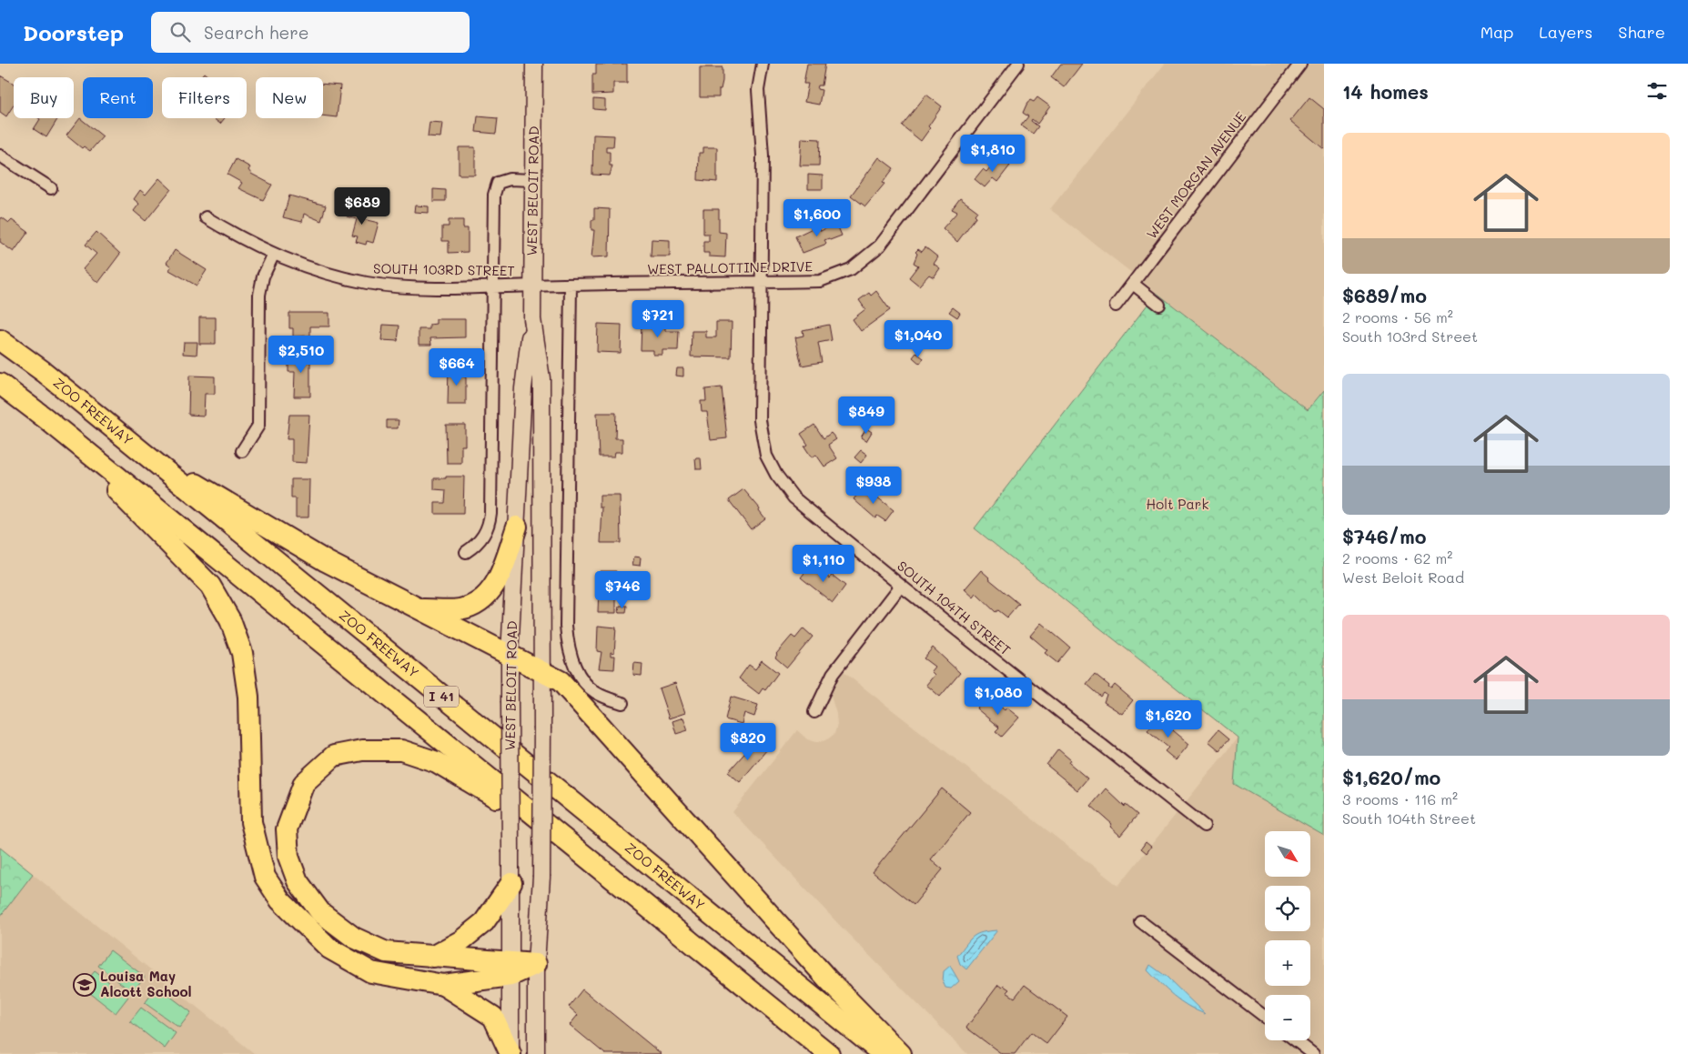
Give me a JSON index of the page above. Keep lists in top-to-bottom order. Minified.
{"streets":{"highway":["ZOO FREEWAY","I 41"],"main road":["WEST BELOIT ROAD"],"street":["WEST MORGAN AVENUE","WEST PALLOTTINE DRIVE","SOUTH 103RD STREET","SOUTH 104TH STREET"]},"crossings":[["WEST BELOIT ROAD","WEST PALLOTTINE DRIVE"],["WEST BELOIT ROAD","SOUTH 103RD STREET"],["WEST PALLOTTINE DRIVE","SOUTH 103RD STREET"],["WEST PALLOTTINE DRIVE","SOUTH 104TH STREET"]],"parks":["Holt Park"],"places":{"school or university":["Louisa May Alcott School"]},"north":"bottom right","page":{"header":"Doorstep","search":"Search here","nav":["Map","Layers","Share"],"heading":"14 homes","chip":["Buy","Rent","Filters","New"],"list":[{"name":"$689/mo","note":"2 rooms · 56 m² · South 103rd Street"},{"name":"$746/mo","note":"2 rooms · 62 m² · West Beloit Road"},{"name":"$1,620/mo","note":"3 rooms · 116 m² · South 104th Street"}],"price":["$1,810","$689","$1,600","$721","$1,040","$2,510","$664","$849","$938","$1,110","$746","$1,080","$1,620","$820"],"map_buttons":["+","−"]}}
